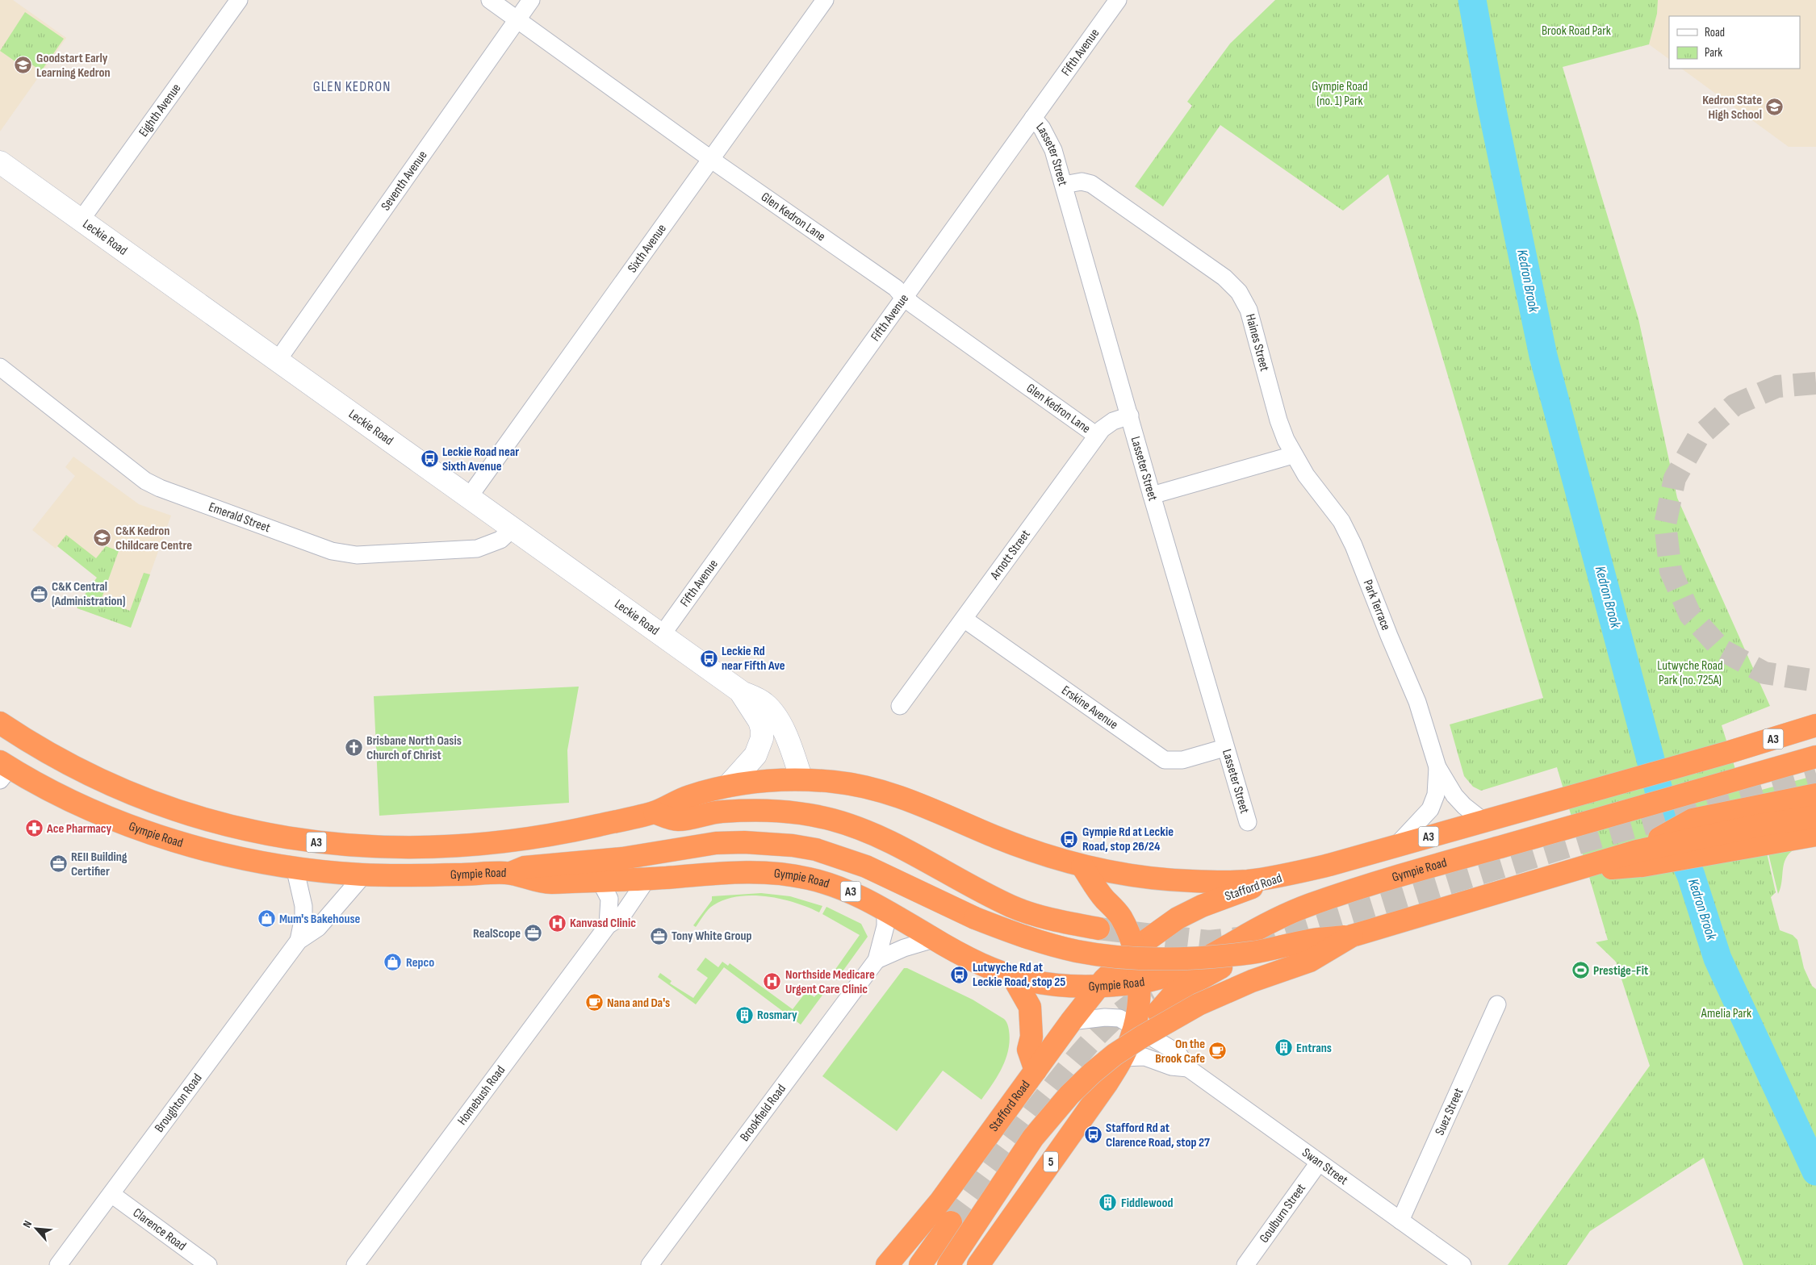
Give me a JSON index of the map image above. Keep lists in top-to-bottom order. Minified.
{"streets":{"highway":["A3","Gympie Road","Stafford Road","5"],"street":["Fifth Avenue","Eighth Avenue","Lasseter Street","Seventh Avenue","Glen Kedron Lane","Leckie Road","Sixth Avenue","Haines Street","Emerald Street","Arnott Street","Park Terrace","Erskine Avenue","Homebush Road","Broughton Road","Brookfield Road","Suez Street","Swan Street","Goulburn Street","Clarence Road"]},"crossings":[["Fifth Avenue","Lasseter Street"],["Fifth Avenue","Glen Kedron Lane"],["Fifth Avenue","Leckie Road"],["Eighth Avenue","Leckie Road"],["Lasseter Street","Haines Street"],["Lasseter Street","Arnott Street"],["Lasseter Street","Erskine Avenue"],["Seventh Avenue","Glen Kedron Lane"],["Seventh Avenue","Leckie Road"],["Glen Kedron Lane","Sixth Avenue"],["Glen Kedron Lane","Arnott Street"],["Leckie Road","Sixth Avenue"],["Leckie Road","Emerald Street"],["Leckie Road","Gympie Road"],["Haines Street","Park Terrace"],["Arnott Street","Erskine Avenue"],["Park Terrace","Gympie Road"],["A3","Gympie Road"],["Gympie Road","Stafford Road"],["Gympie Road","Homebush Road"],["Gympie Road","Broughton Road"],["Gympie Road","Brookfield Road"],["Gympie Road","5"],["Stafford Road","5"],["Stafford Road","Swan Street"],["Broughton Road","Clarence Road"],["Suez Street","Swan Street"],["5","Swan Street"],["Swan Street","Goulburn Street"]],"districts":["GLEN KEDRON"],"water":["Kedron Brook"],"parks":["Brook Road Park","Gympie Road (no. 1) Park","Lutwyche Road Park (no. 725A)","Amelia Park"],"places":{"school or university":["Goodstart Early Learning Kedron","Kedron State High School","C&K Kedron Childcare Centre"],"bus stop":["Leckie Road near Sixth Avenue","Leckie Rd near Fifth Ave","Gympie Rd at Leckie Road, stop 26/24","Lutwyche Rd at Leckie Road, stop 25","Stafford Rd at Clarence Road, stop 27"],"office":["C&K Central (Administration)","REII Building Certifier","RealScope","Tony White Group"],"church":["Brisbane North Oasis Church of Christ"],"pharmacy":["Ace Pharmacy"],"shop":["Mum's Bakehouse","Repco"],"hospital":["Kanvasd Clinic","Northside Medicare Urgent Care Clinic"],"sports":["Prestige-Fit"],"cafe":["Nana and Da's","On the Brook Cafe"],"building":["Rosmary","Entrans","Fiddlewood"]},"legend":["Road","Park"],"north":"top left"}
